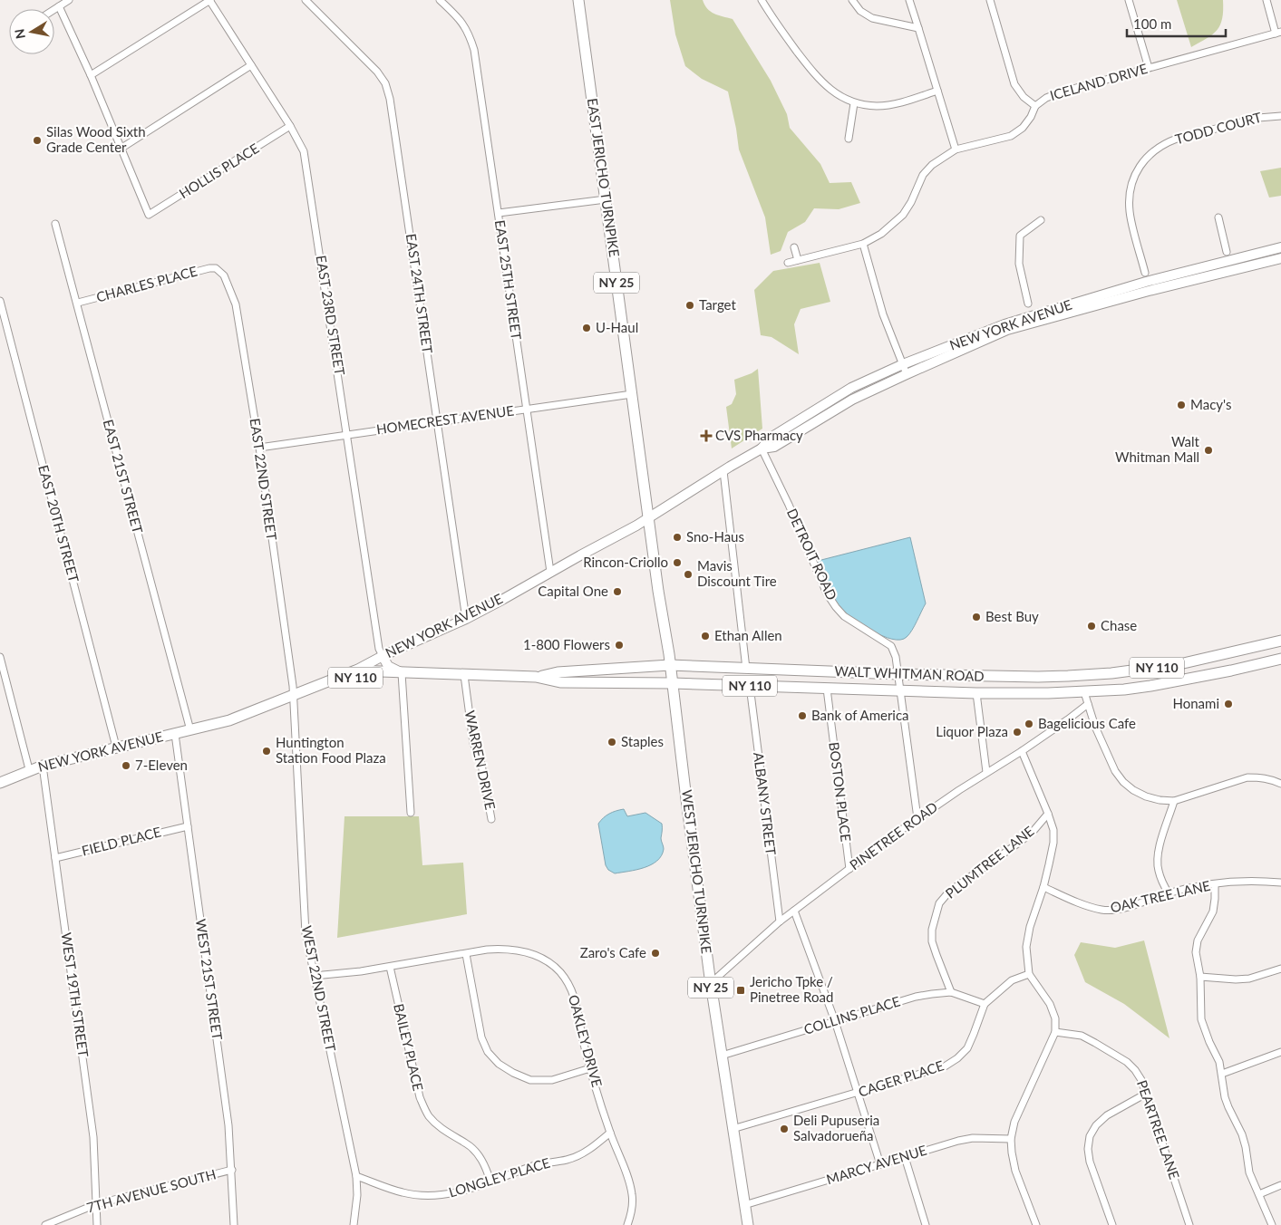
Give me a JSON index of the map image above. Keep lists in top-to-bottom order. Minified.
{"streets":{"main road":["EAST JERICHO TURNPIKE","NY 25","NEW YORK AVENUE","NY 110","WALT WHITMAN ROAD","WEST JERICHO TURNPIKE"],"street":["ICELAND DRIVE","TODD COURT","HOLLIS PLACE","EAST 25TH STREET","CHARLES PLACE","EAST 24TH STREET","EAST 23RD STREET","HOMECREST AVENUE","EAST 21ST STREET","EAST 22ND STREET","EAST 20TH STREET","DETROIT ROAD","WARREN DRIVE","BOSTON PLACE","ALBANY STREET","PINETREE ROAD","FIELD PLACE","PLUMTREE LANE","OAK TREE LANE","WEST 21ST STREET","WEST 22ND STREET","WEST 19TH STREET","COLLINS PLACE","OAKLEY DRIVE","BAILEY PLACE","CAGER PLACE","PEARTREE LANE","MARCY AVENUE","LONGLEY PLACE","7TH AVENUE SOUTH"]},"crossings":[["HOLLIS PLACE","EAST 23RD STREET"],["EAST JERICHO TURNPIKE","NEW YORK AVENUE"],["EAST JERICHO TURNPIKE","HOMECREST AVENUE"],["EAST JERICHO TURNPIKE","WEST JERICHO TURNPIKE"],["EAST 25TH STREET","NEW YORK AVENUE"],["EAST 25TH STREET","HOMECREST AVENUE"],["CHARLES PLACE","EAST 21ST STREET"],["CHARLES PLACE","EAST 22ND STREET"],["EAST 24TH STREET","NEW YORK AVENUE"],["EAST 24TH STREET","HOMECREST AVENUE"],["EAST 23RD STREET","NEW YORK AVENUE"],["EAST 23RD STREET","HOMECREST AVENUE"],["NEW YORK AVENUE","EAST 21ST STREET"],["NEW YORK AVENUE","EAST 22ND STREET"],["NEW YORK AVENUE","EAST 20TH STREET"],["NEW YORK AVENUE","DETROIT ROAD"],["NEW YORK AVENUE","WALT WHITMAN ROAD"],["NEW YORK AVENUE","WEST JERICHO TURNPIKE"],["NEW YORK AVENUE","WEST 21ST STREET"],["NEW YORK AVENUE","WEST 22ND STREET"],["NEW YORK AVENUE","WEST 19TH STREET"],["HOMECREST AVENUE","EAST 22ND STREET"],["EAST 22ND STREET","WEST 22ND STREET"],["DETROIT ROAD","WALT WHITMAN ROAD"],["DETROIT ROAD","PINETREE ROAD"],["WALT WHITMAN ROAD","WARREN DRIVE"],["WALT WHITMAN ROAD","BOSTON PLACE"],["WALT WHITMAN ROAD","ALBANY STREET"],["WALT WHITMAN ROAD","WEST JERICHO TURNPIKE"],["BOSTON PLACE","PINETREE ROAD"],["ALBANY STREET","PINETREE ROAD"],["PINETREE ROAD","WEST JERICHO TURNPIKE"],["FIELD PLACE","WEST 21ST STREET"],["FIELD PLACE","WEST 19TH STREET"],["PLUMTREE LANE","COLLINS PLACE"],["WEST JERICHO TURNPIKE","COLLINS PLACE"],["WEST JERICHO TURNPIKE","CAGER PLACE"],["WEST JERICHO TURNPIKE","MARCY AVENUE"],["WEST 21ST STREET","7TH AVENUE SOUTH"],["WEST 22ND STREET","OAKLEY DRIVE"],["WEST 22ND STREET","LONGLEY PLACE"],["WEST 19TH STREET","7TH AVENUE SOUTH"],["COLLINS PLACE","CAGER PLACE"],["OAKLEY DRIVE","BAILEY PLACE"],["OAKLEY DRIVE","LONGLEY PLACE"],["BAILEY PLACE","LONGLEY PLACE"]],"places":{"other":["Silas Wood Sixth Grade Center","Target","U-Haul","Macy's","Walt Whitman Mall","Sno-Haus","Rincon-Criollo","Mavis Discount Tire","Capital One","Best Buy","Chase","Ethan Allen","1-800 Flowers","Honami","Bank of America","Bagelicious Cafe","Liquor Plaza","Staples","Huntington Station Food Plaza","7-Eleven","Zaro's Cafe","Deli Pupuseria Salvadorueña"],"health":["CVS Pharmacy"],"transit":["Jericho Tpke / Pinetree Road"]},"scale_bar":"100 m","north":"left"}
